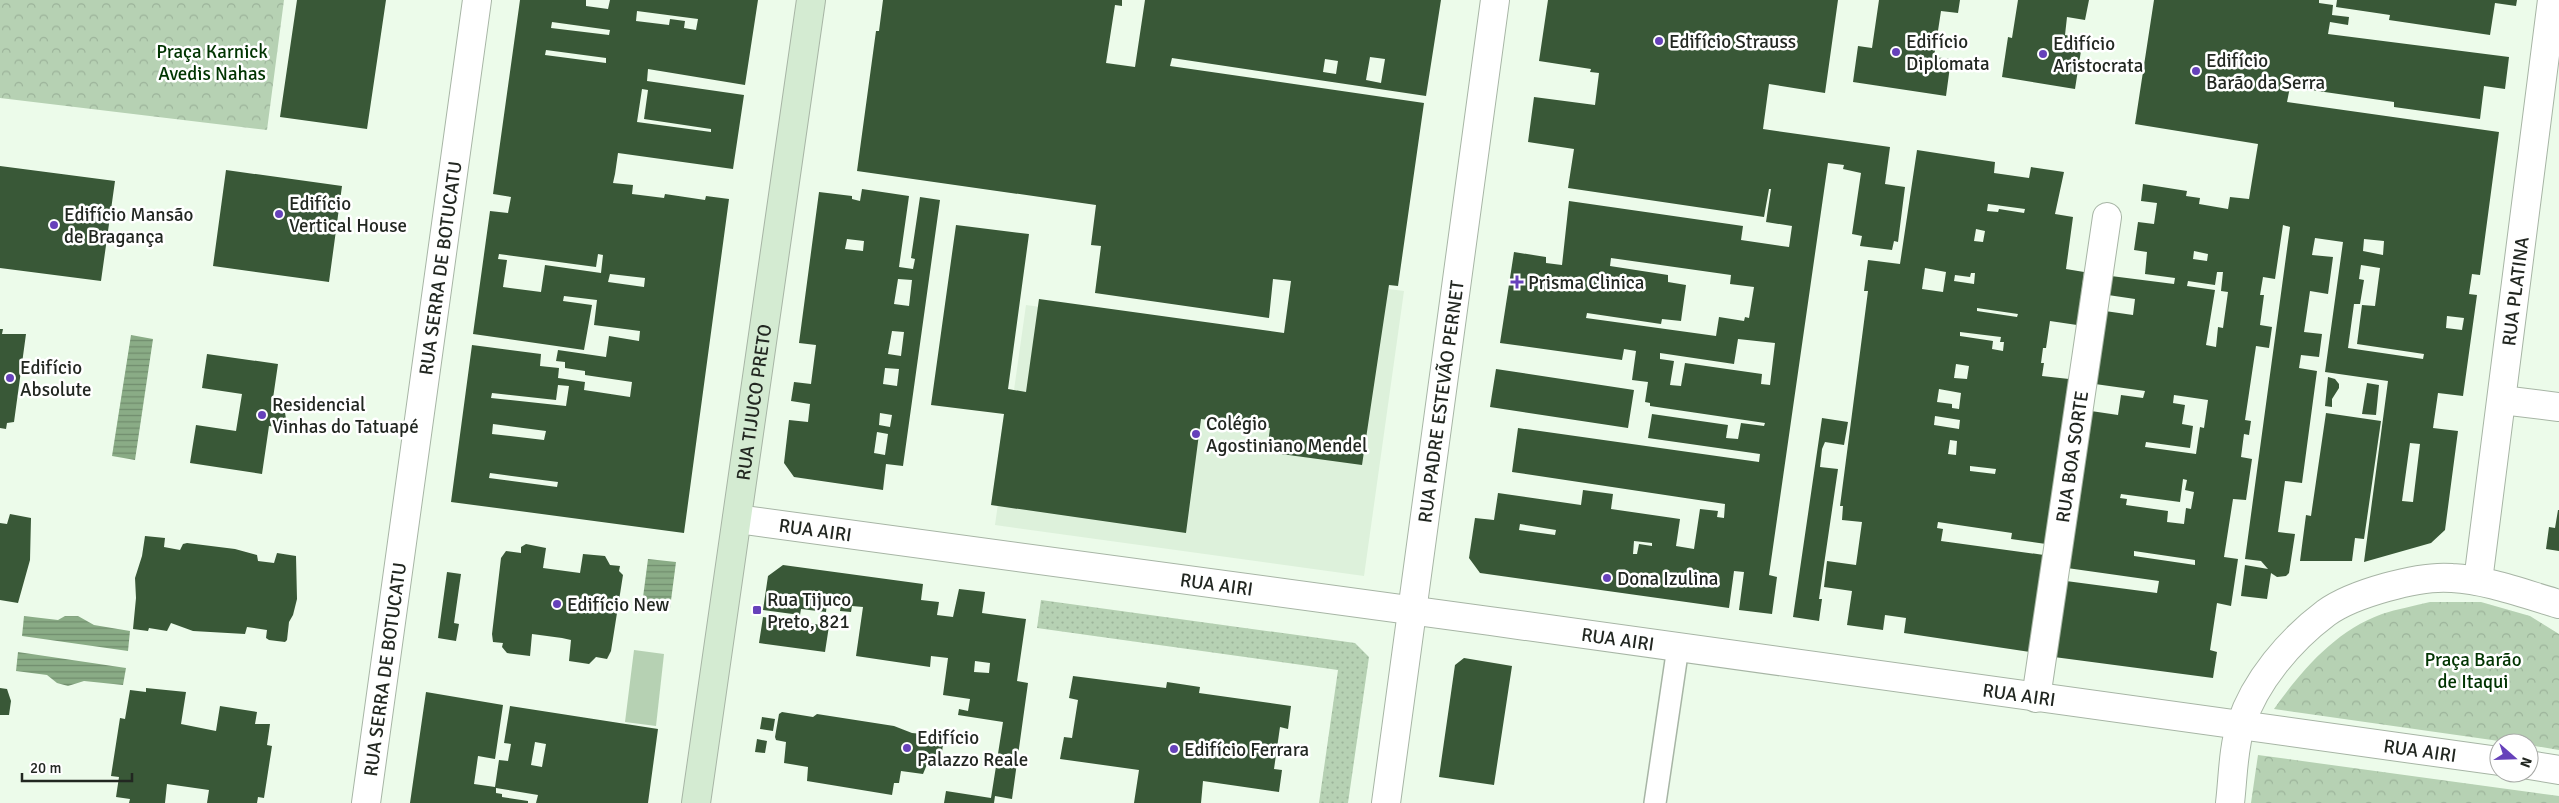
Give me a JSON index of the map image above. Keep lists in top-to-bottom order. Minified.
{"streets":{"street":["RUA SERRA DE BOTUCATU","RUA PLATINA","RUA PADRE ESTEVÃO PERNET","RUA TIJUCO PRETO","RUA BOA SORTE","RUA AIRI"]},"crossings":[["RUA PADRE ESTEVÃO PERNET","RUA AIRI"],["RUA TIJUCO PRETO","RUA AIRI"],["RUA BOA SORTE","RUA AIRI"]],"parks":["Praça Karnick Avedis Nahas","Praça Barão de Itaqui"],"places":{"other":["Edifício Strauss","Edifício Diplomata","Edifício Aristocrata","Edifício Barão da Serra","Edifício Vertical House","Edifício Mansão de Bragança","Edifício Absolute","Residencial Vinhas do Tatuapé","Colégio Agostiniano Mendel","Dona Izulina","Edifício New","Edifício Palazzo Reale","Edifício Ferrara"],"health":["Prisma Clinica"],"transit":["Rua Tijuco Preto, 821"]},"scale_bar":"20 m","north":"right"}
